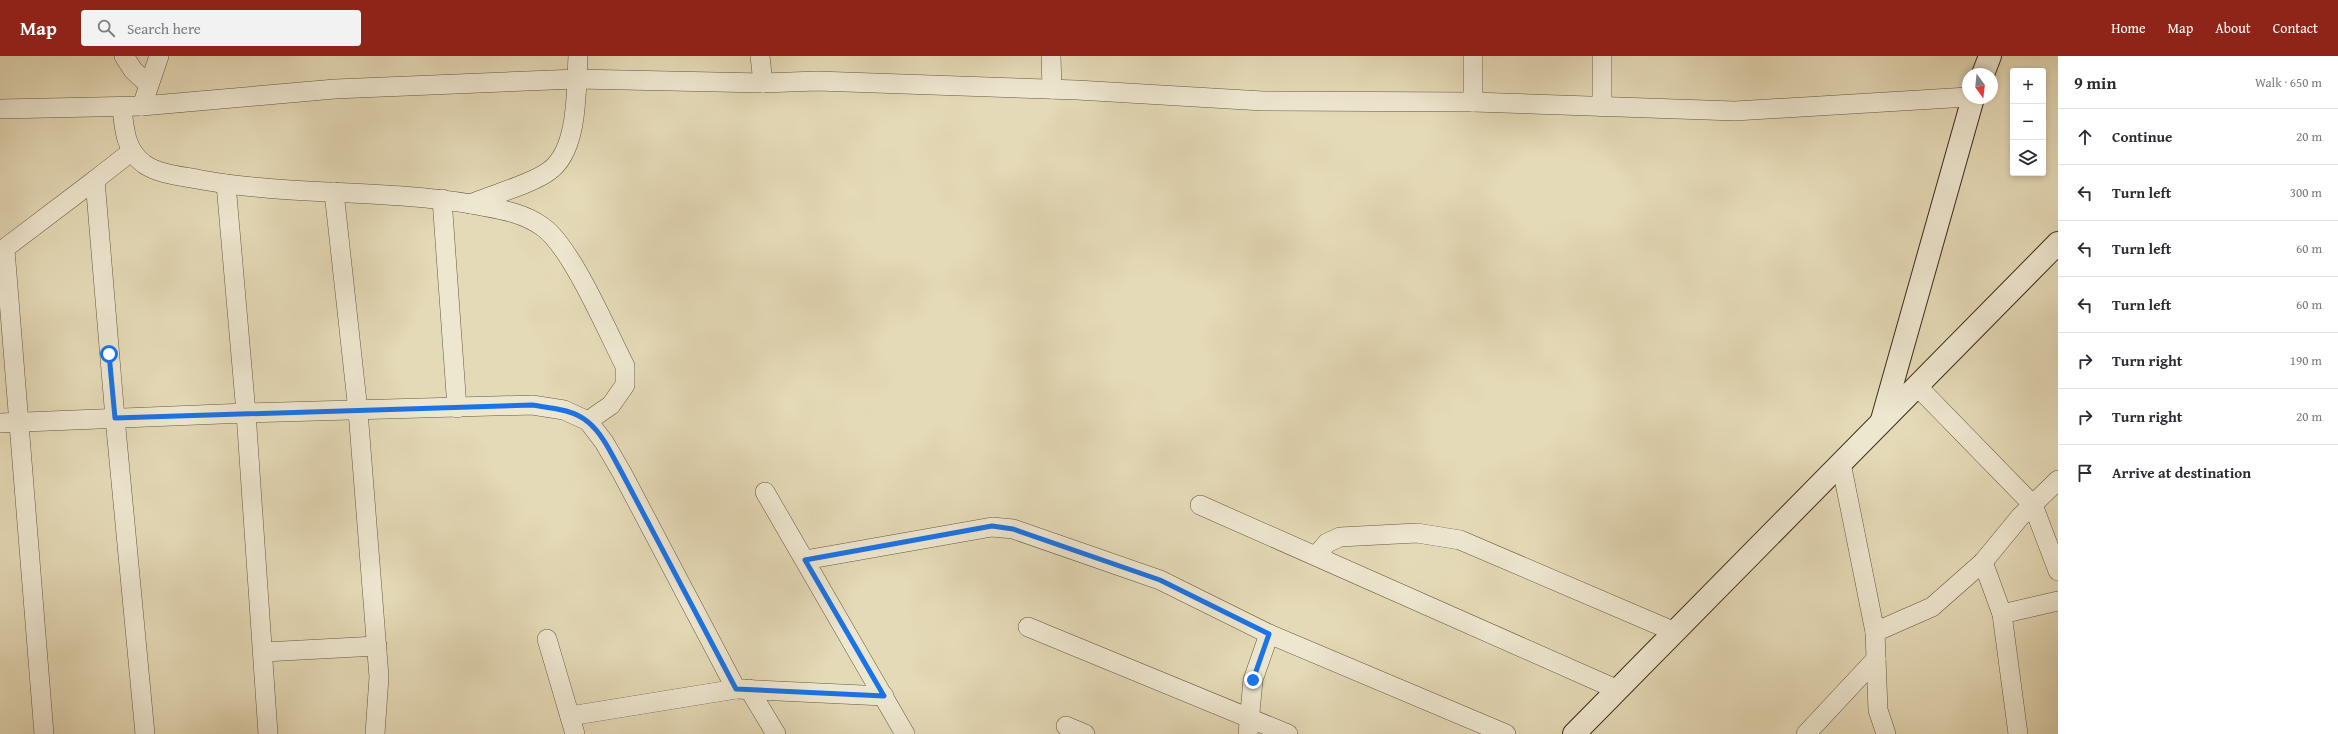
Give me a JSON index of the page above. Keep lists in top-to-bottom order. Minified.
{"north":"bottom","page":{"header":"Map","search":"Search here","nav":["Home","Map","About","Contact"],"heading":["9 min","Walk · 650 m"],"map_buttons":["+","−"],"list":[["Continue","20 m"],["Turn left","300 m"],["Turn left","60 m"],["Turn left","60 m"],["Turn right","190 m"],["Turn right","20 m"],"Arrive at destination"]}}
